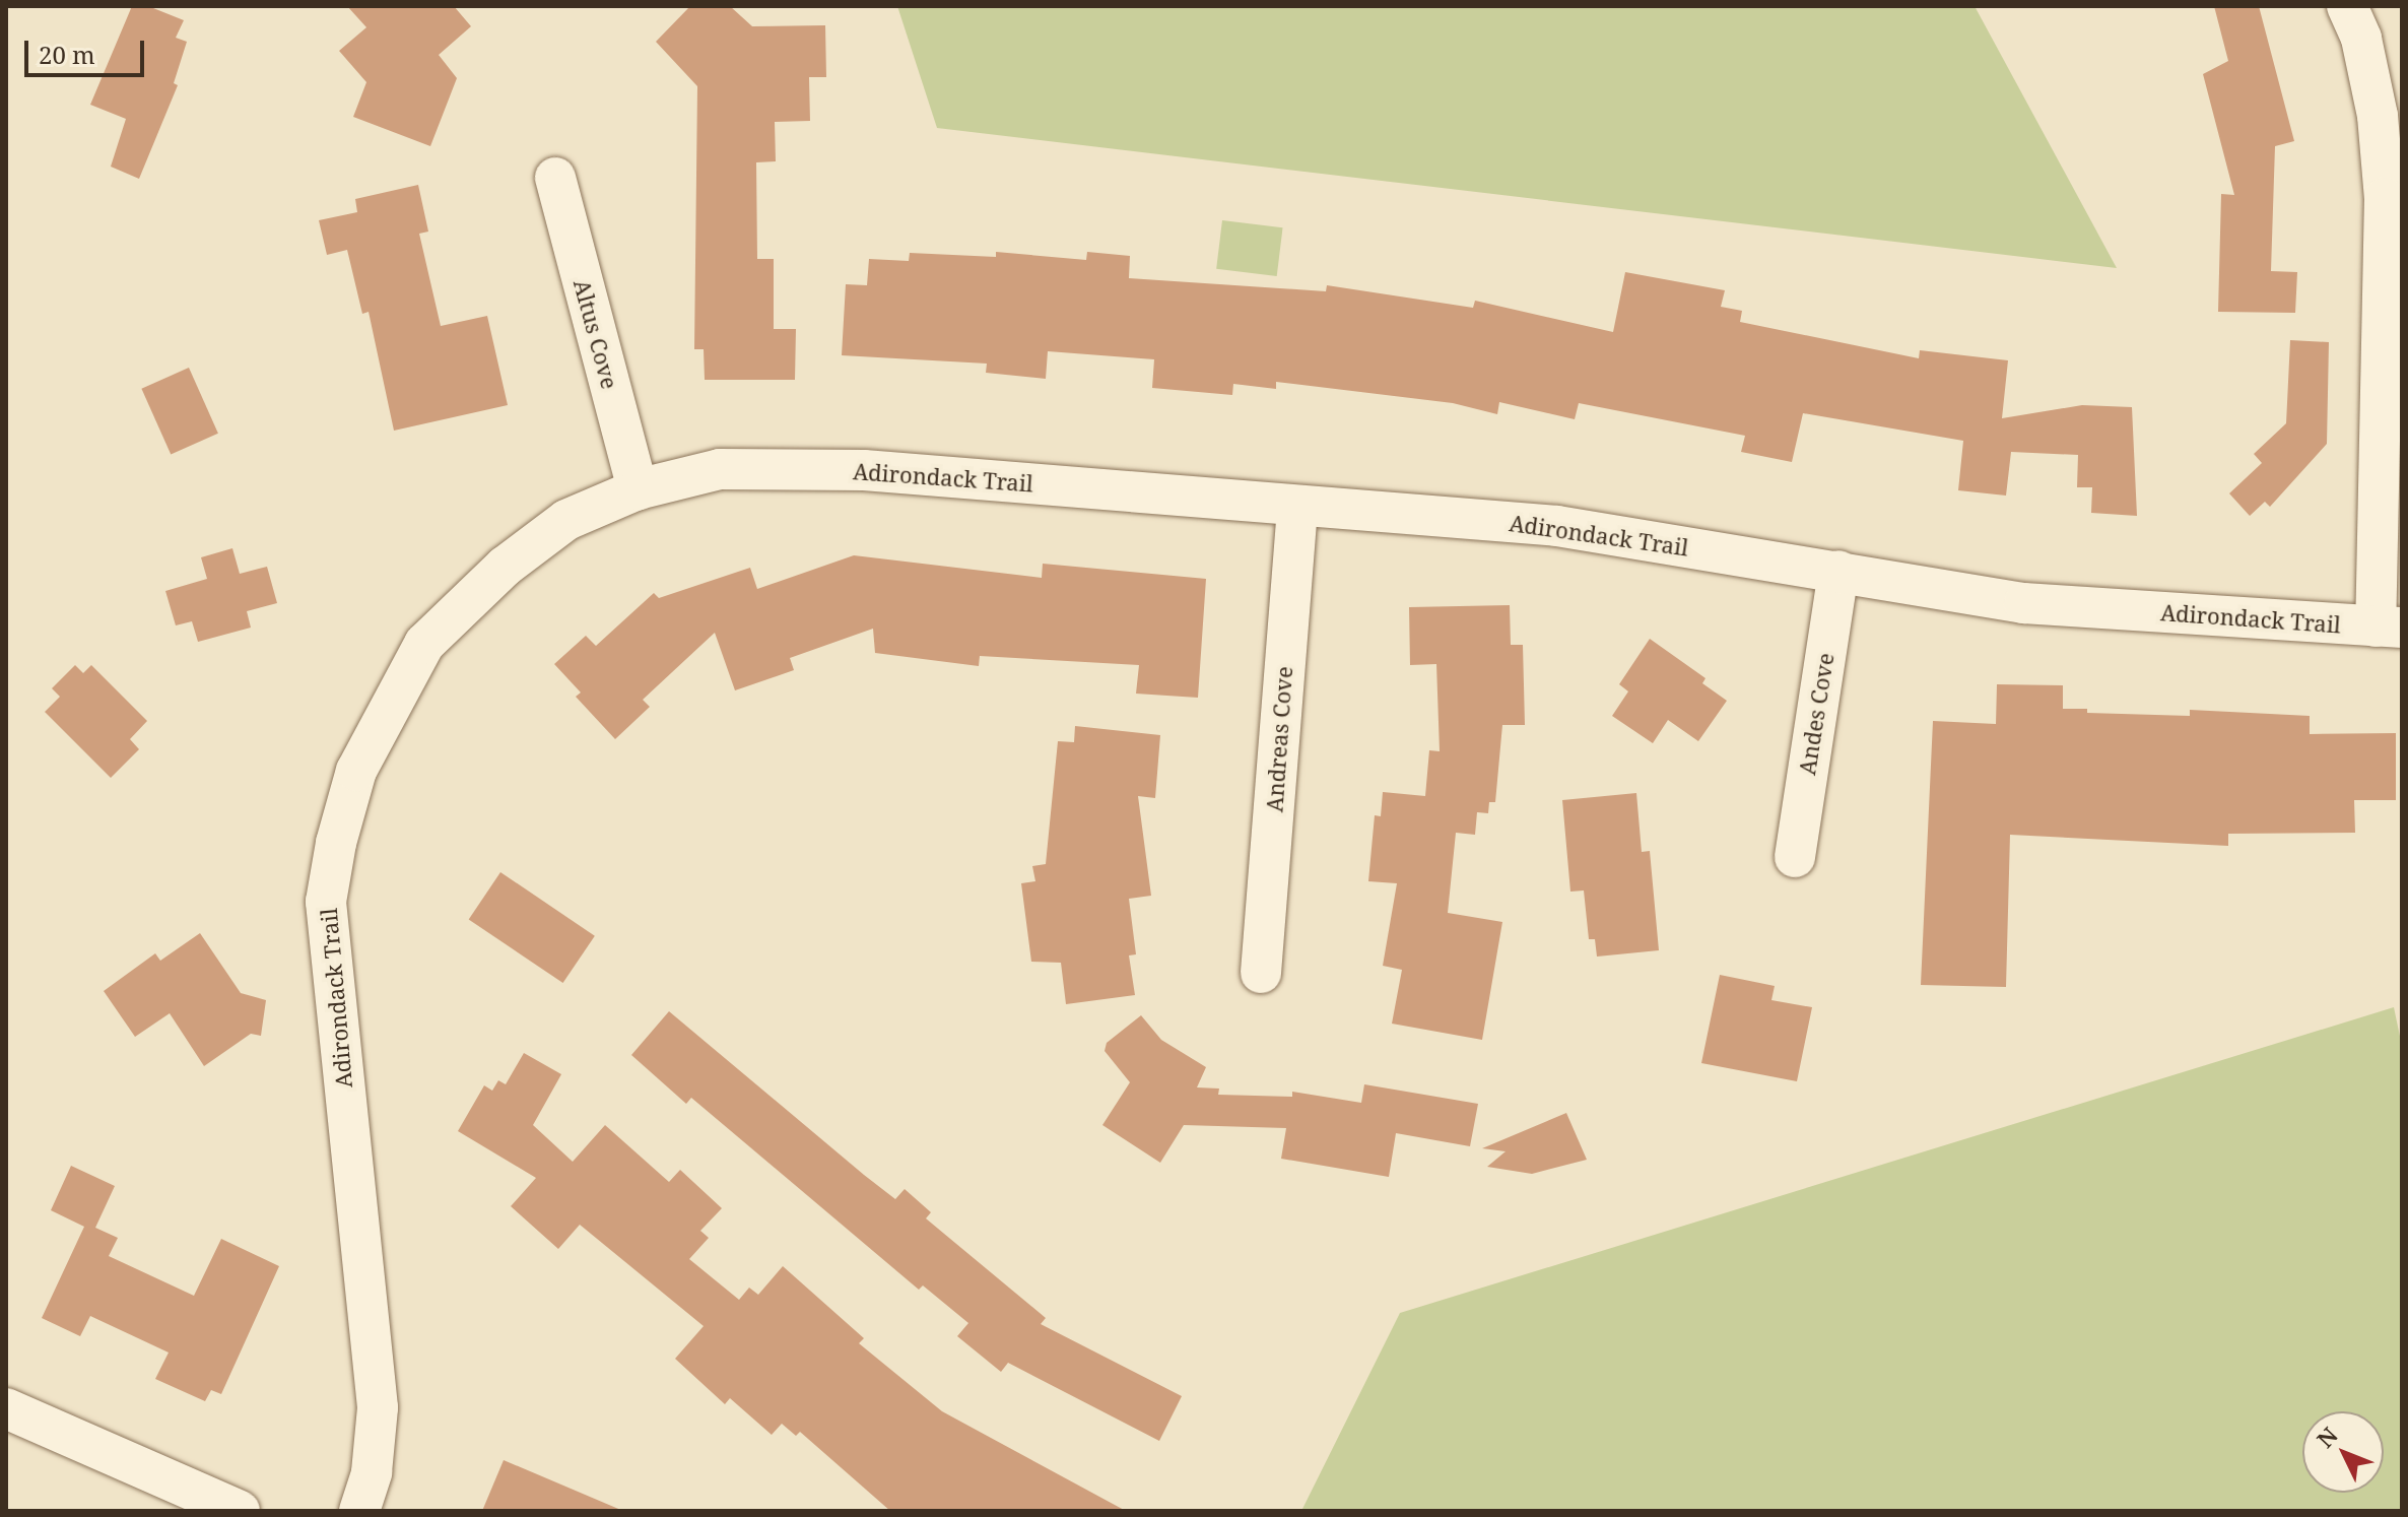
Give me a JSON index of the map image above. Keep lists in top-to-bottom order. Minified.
{"streets":{"street":["Altus Cove","Adirondack Trail","Andes Cove","Andreas Cove"]},"crossings":[["Altus Cove","Adirondack Trail"],["Adirondack Trail","Andes Cove"],["Adirondack Trail","Andreas Cove"]],"scale_bar":"20 m","north":"top left"}
